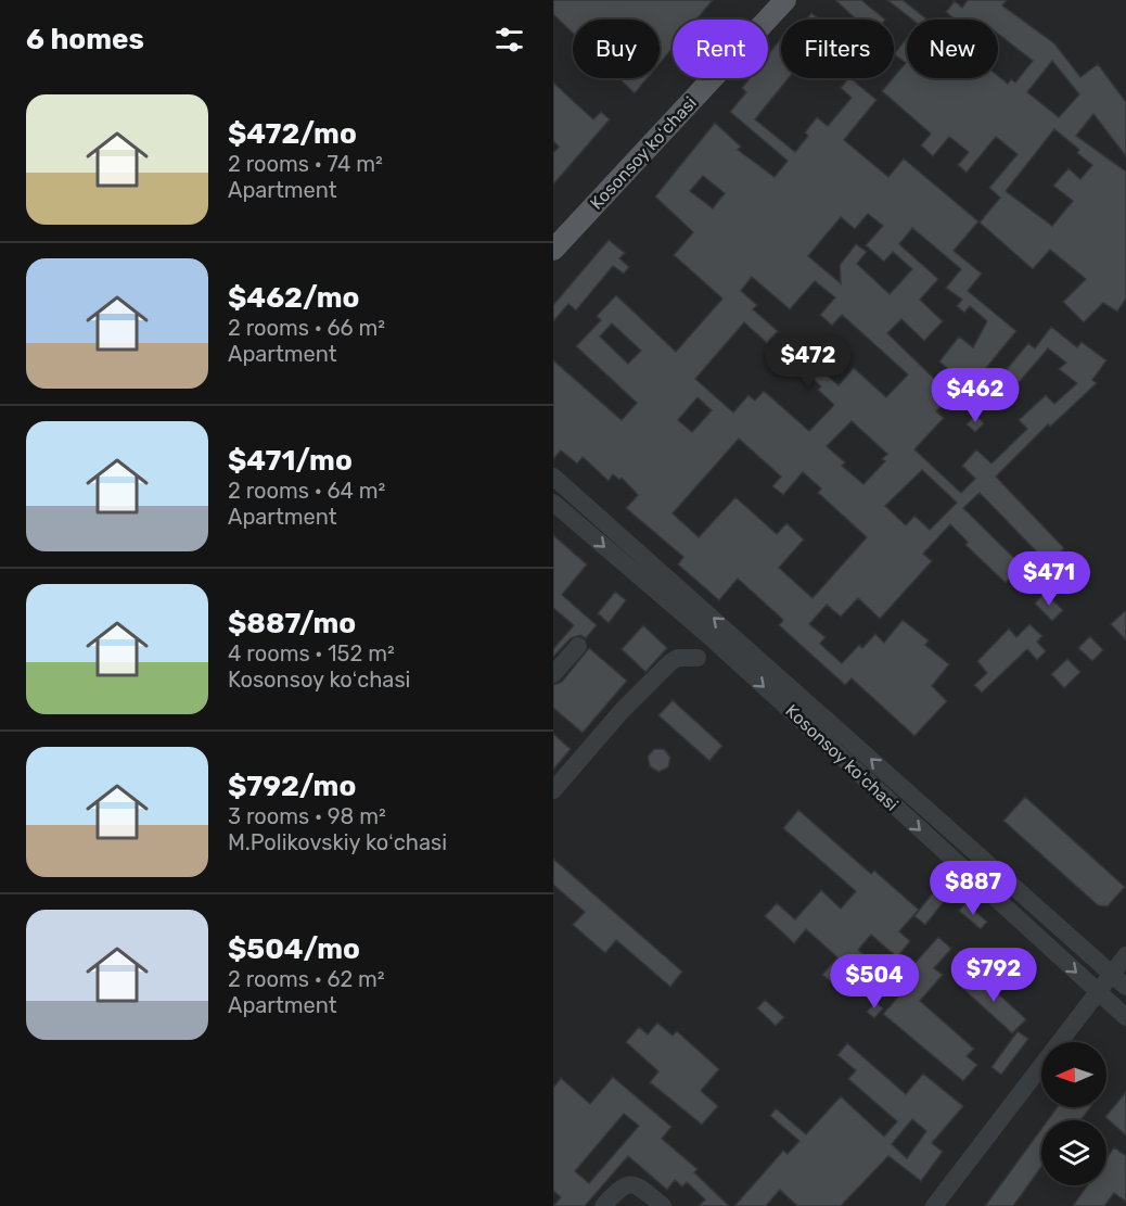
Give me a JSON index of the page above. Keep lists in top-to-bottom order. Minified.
{"streets":{"main road":["Kosonsoy koʻchasi"]},"north":"left","page":{"heading":"6 homes","chip":["Buy","Rent","Filters","New"],"list":[{"name":"$472/mo","note":"2 rooms · 74 m² · Apartment"},{"name":"$462/mo","note":"2 rooms · 66 m² · Apartment"},{"name":"$471/mo","note":"2 rooms · 64 m² · Apartment"},{"name":"$887/mo","note":"4 rooms · 152 m² · Kosonsoy koʻchasi"},{"name":"$792/mo","note":"3 rooms · 98 m² · M.Polikovskiy koʻchasi"},{"name":"$504/mo","note":"2 rooms · 62 m² · Apartment"}],"price":["$472","$462","$471","$887","$792","$504"]}}
